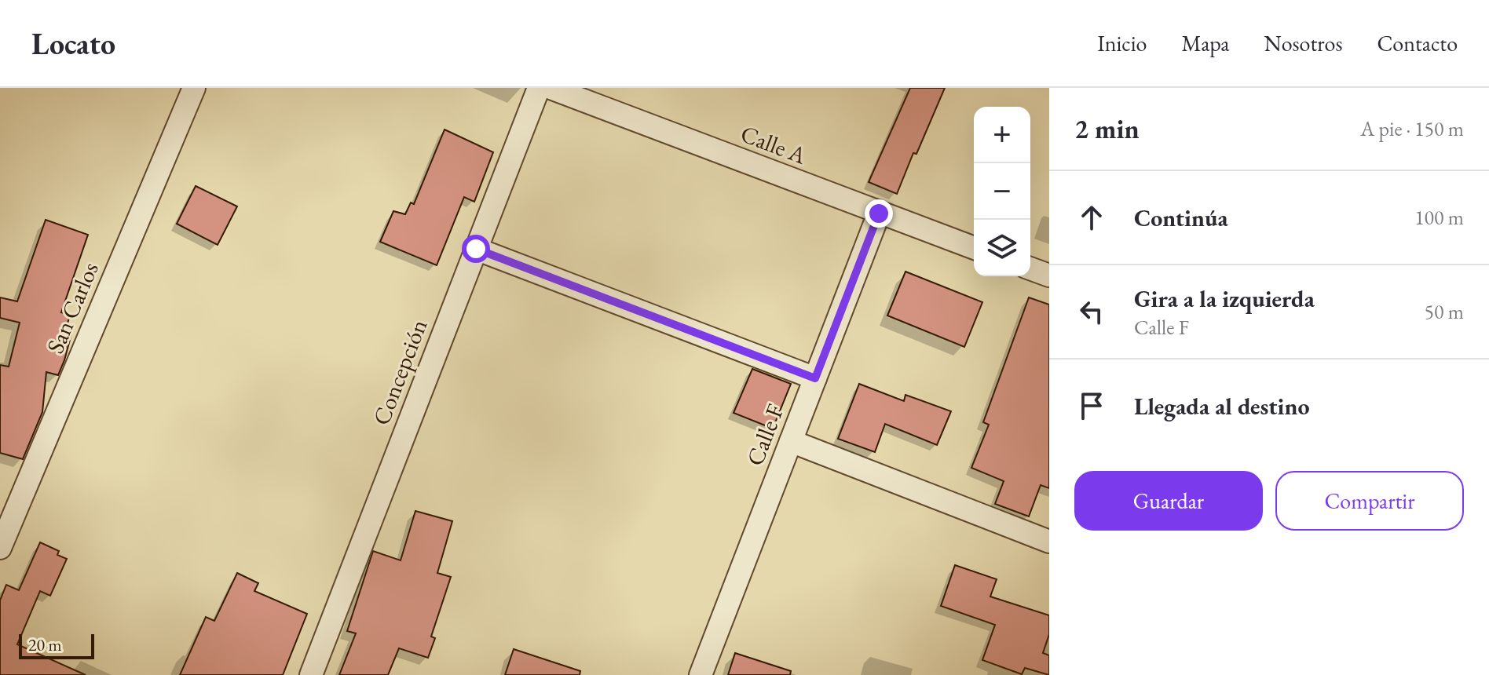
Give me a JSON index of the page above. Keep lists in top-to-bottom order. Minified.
{"streets":{"street":["Calle A","San Carlos","Concepción","Calle F"]},"crossings":[["Calle A","Calle F"]],"scale_bar":"20 m","page":{"header":"Locato","nav":["Inicio","Mapa","Nosotros","Contacto"],"heading":["2 min","A pie · 150 m"],"map_buttons":["+","−"],"list":[["Continúa","100 m"],["Gira a la izquierda","Calle F","50 m"],"Llegada al destino"],"buttons":["Guardar","Compartir"],"scale":"20 m"}}
